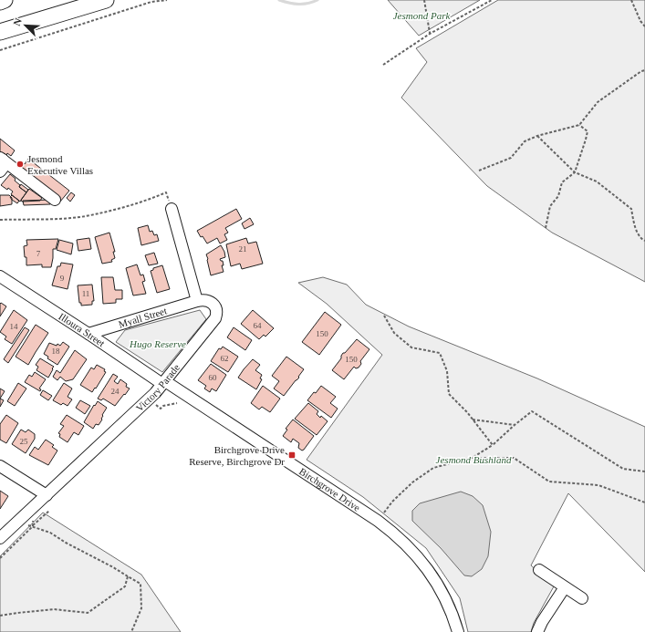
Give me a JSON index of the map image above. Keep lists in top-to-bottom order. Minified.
{"streets":{"street":["Myall Street","Illoura Street","Victory Parade","Birchgrove Drive"]},"crossings":[["Myall Street","Illoura Street"],["Myall Street","Victory Parade"],["Illoura Street","Victory Parade"],["Illoura Street","Birchgrove Drive"],["Victory Parade","Birchgrove Drive"]],"parks":["Jesmond Park","Hugo Reserve","Jesmond Bushland"],"places":{"other":["Jesmond Executive Villas"],"transit":["Birchgrove Drive Reserve, Birchgrove Dr"]},"house_numbers":["21","7","9","11","64","14","150","18","62","150","60","24","25"],"north":"top left"}
